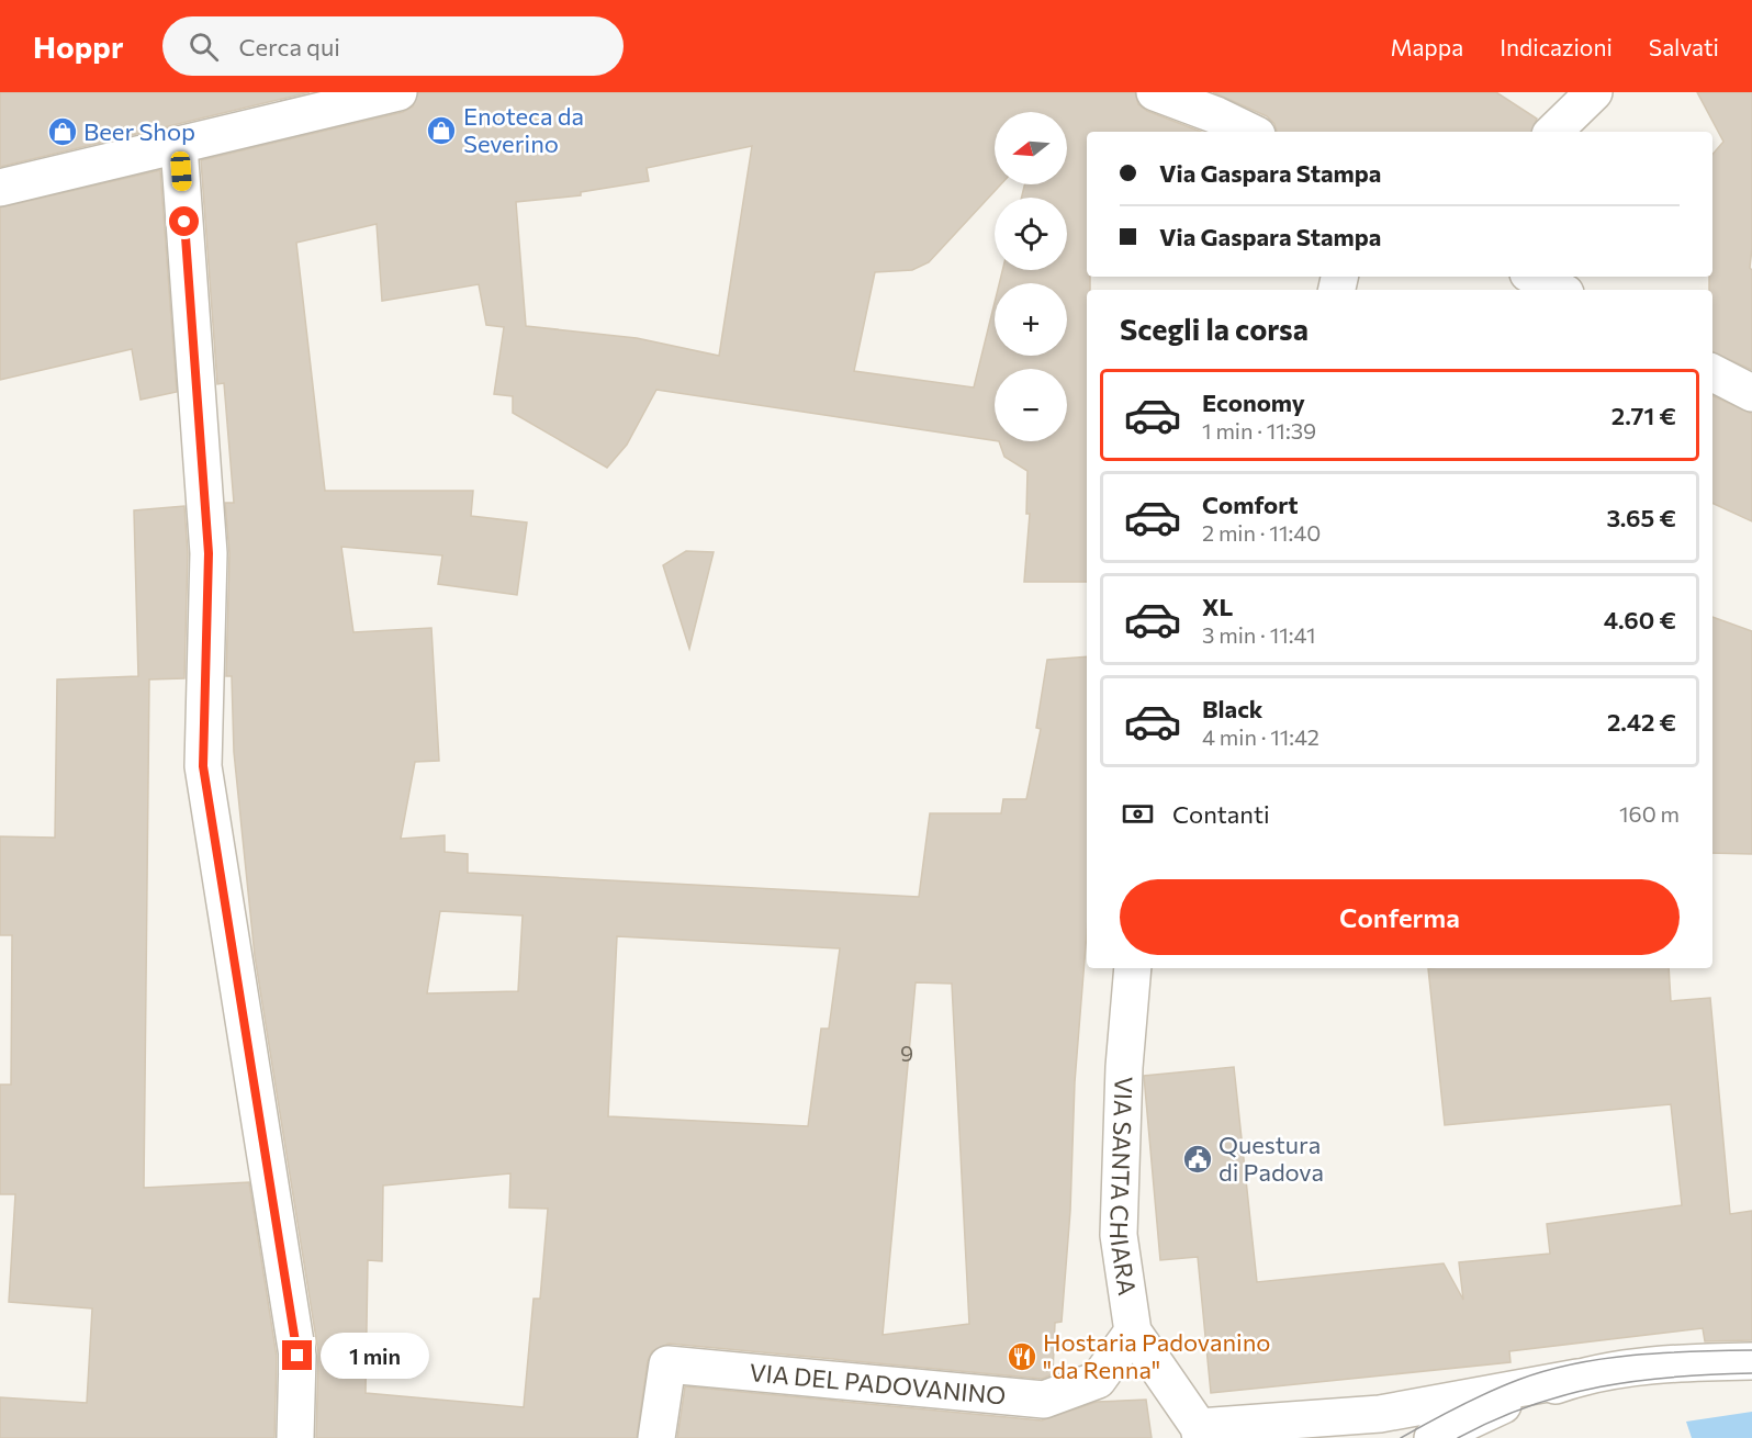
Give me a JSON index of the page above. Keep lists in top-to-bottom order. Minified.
{"streets":{"street":["VIA SANTA CHIARA","VIA DEL PADOVANINO"]},"crossings":[["VIA SANTA CHIARA","VIA DEL PADOVANINO"]],"places":{"shop":["Enoteca da Severino","Beer Shop"],"public building":["Questura di Padova"],"restaurant":["Hostaria Padovanino \"da Renna\""]},"house_numbers":["9"],"north":"left","page":{"header":"Hoppr","search":"Cerca qui","nav":["Mappa","Indicazioni","Salvati"],"map_buttons":["+","−"],"banner":["Via Gaspara Stampa","Via Gaspara Stampa"],"heading":"Scegli la corsa","list":[{"name":"Economy","note":"1 min · 11:39","value":"2.71 €"},{"name":"Comfort","note":"2 min · 11:40","value":"3.65 €"},{"name":"XL","note":"3 min · 11:41","value":"4.60 €"},{"name":"Black","note":"4 min · 11:42","value":"2.42 €"}],"pay":["Contanti","160 m"],"buttons":"Conferma","bubble":"1 min"}}
